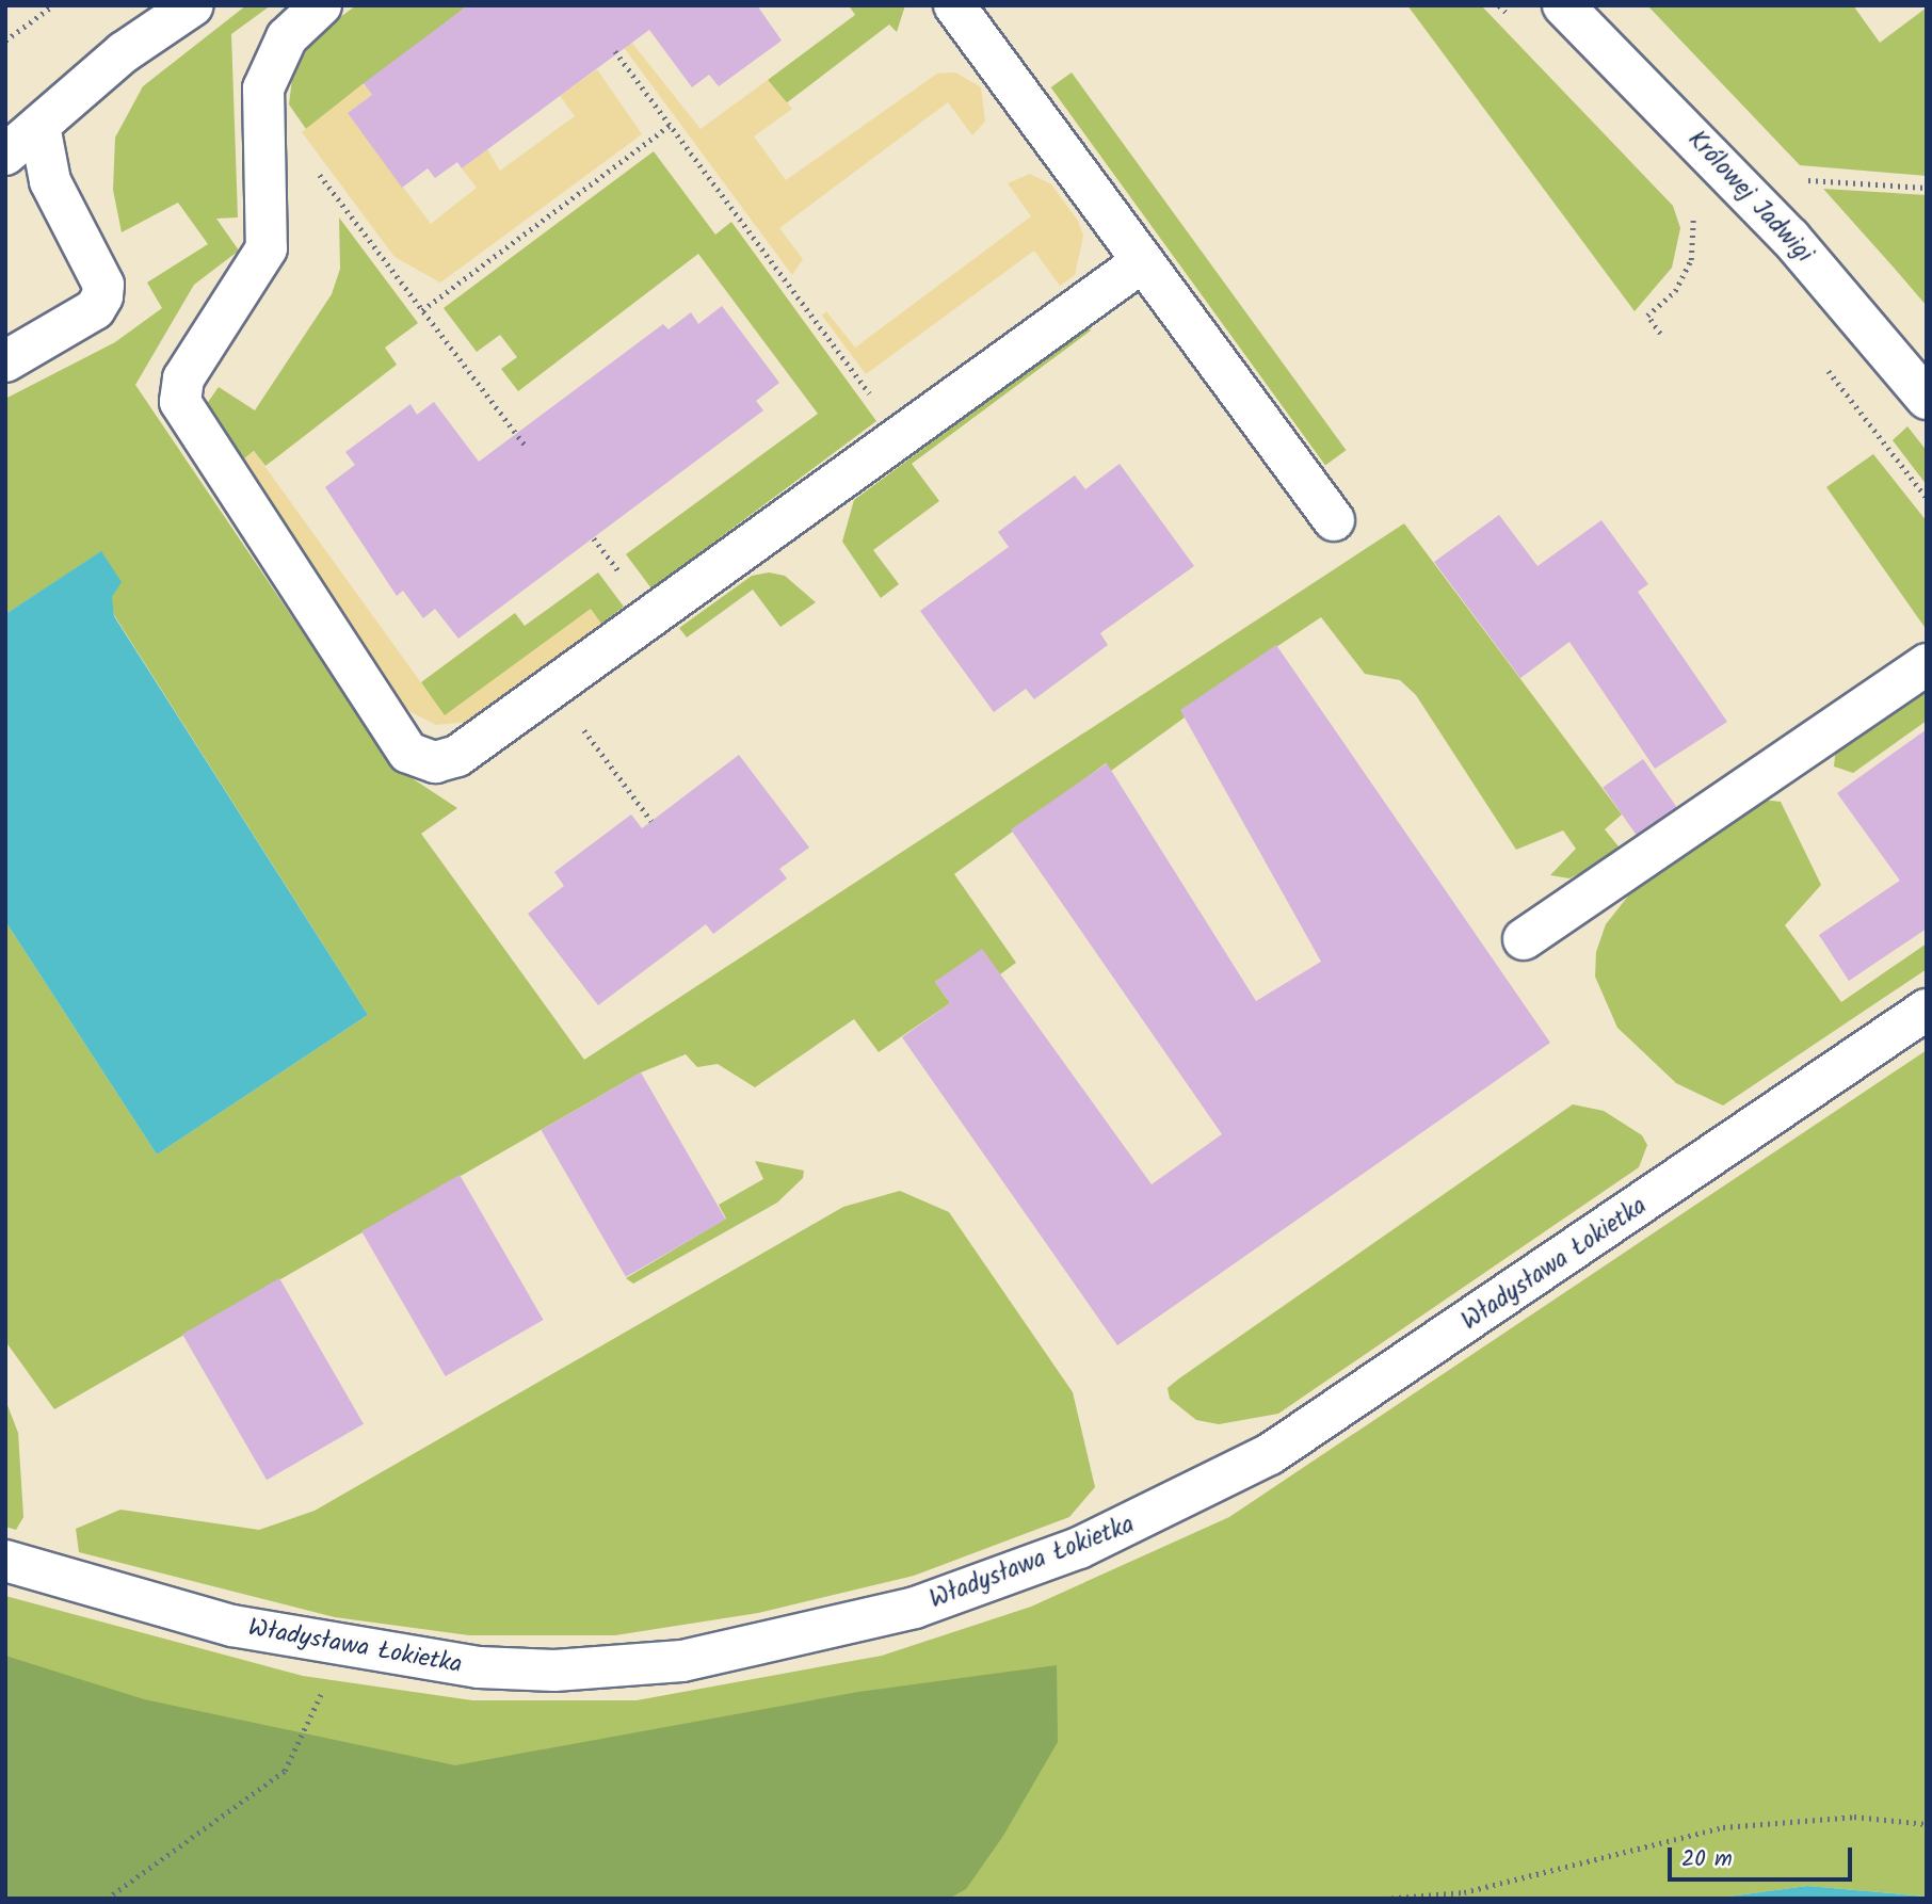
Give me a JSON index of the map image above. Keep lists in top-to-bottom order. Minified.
{"streets":{"street":["Królowej Jadwigi","Władysława Łokietka"]},"scale_bar":"20 m"}
